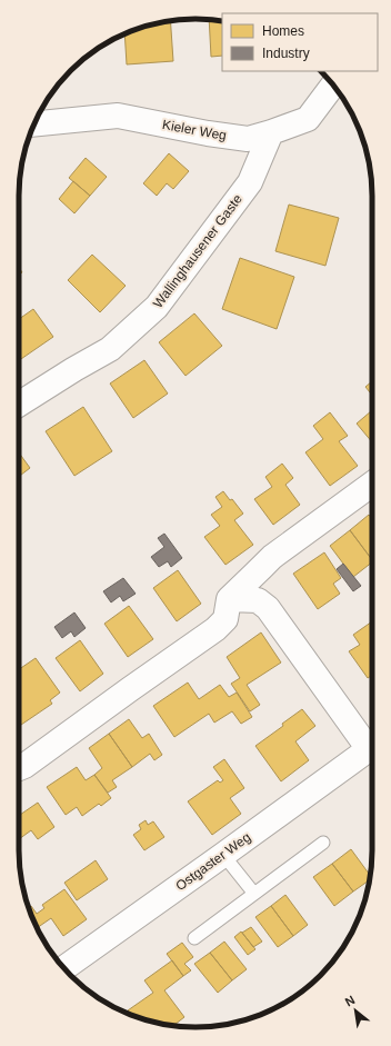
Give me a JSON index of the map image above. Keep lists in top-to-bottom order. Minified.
{"streets":{"street":["Kieler Weg","Wallinghausener Gaste","Ostgaster Weg"]},"crossings":[["Kieler Weg","Wallinghausener Gaste"]],"legend":["Homes","Industry"],"north":"top left"}
